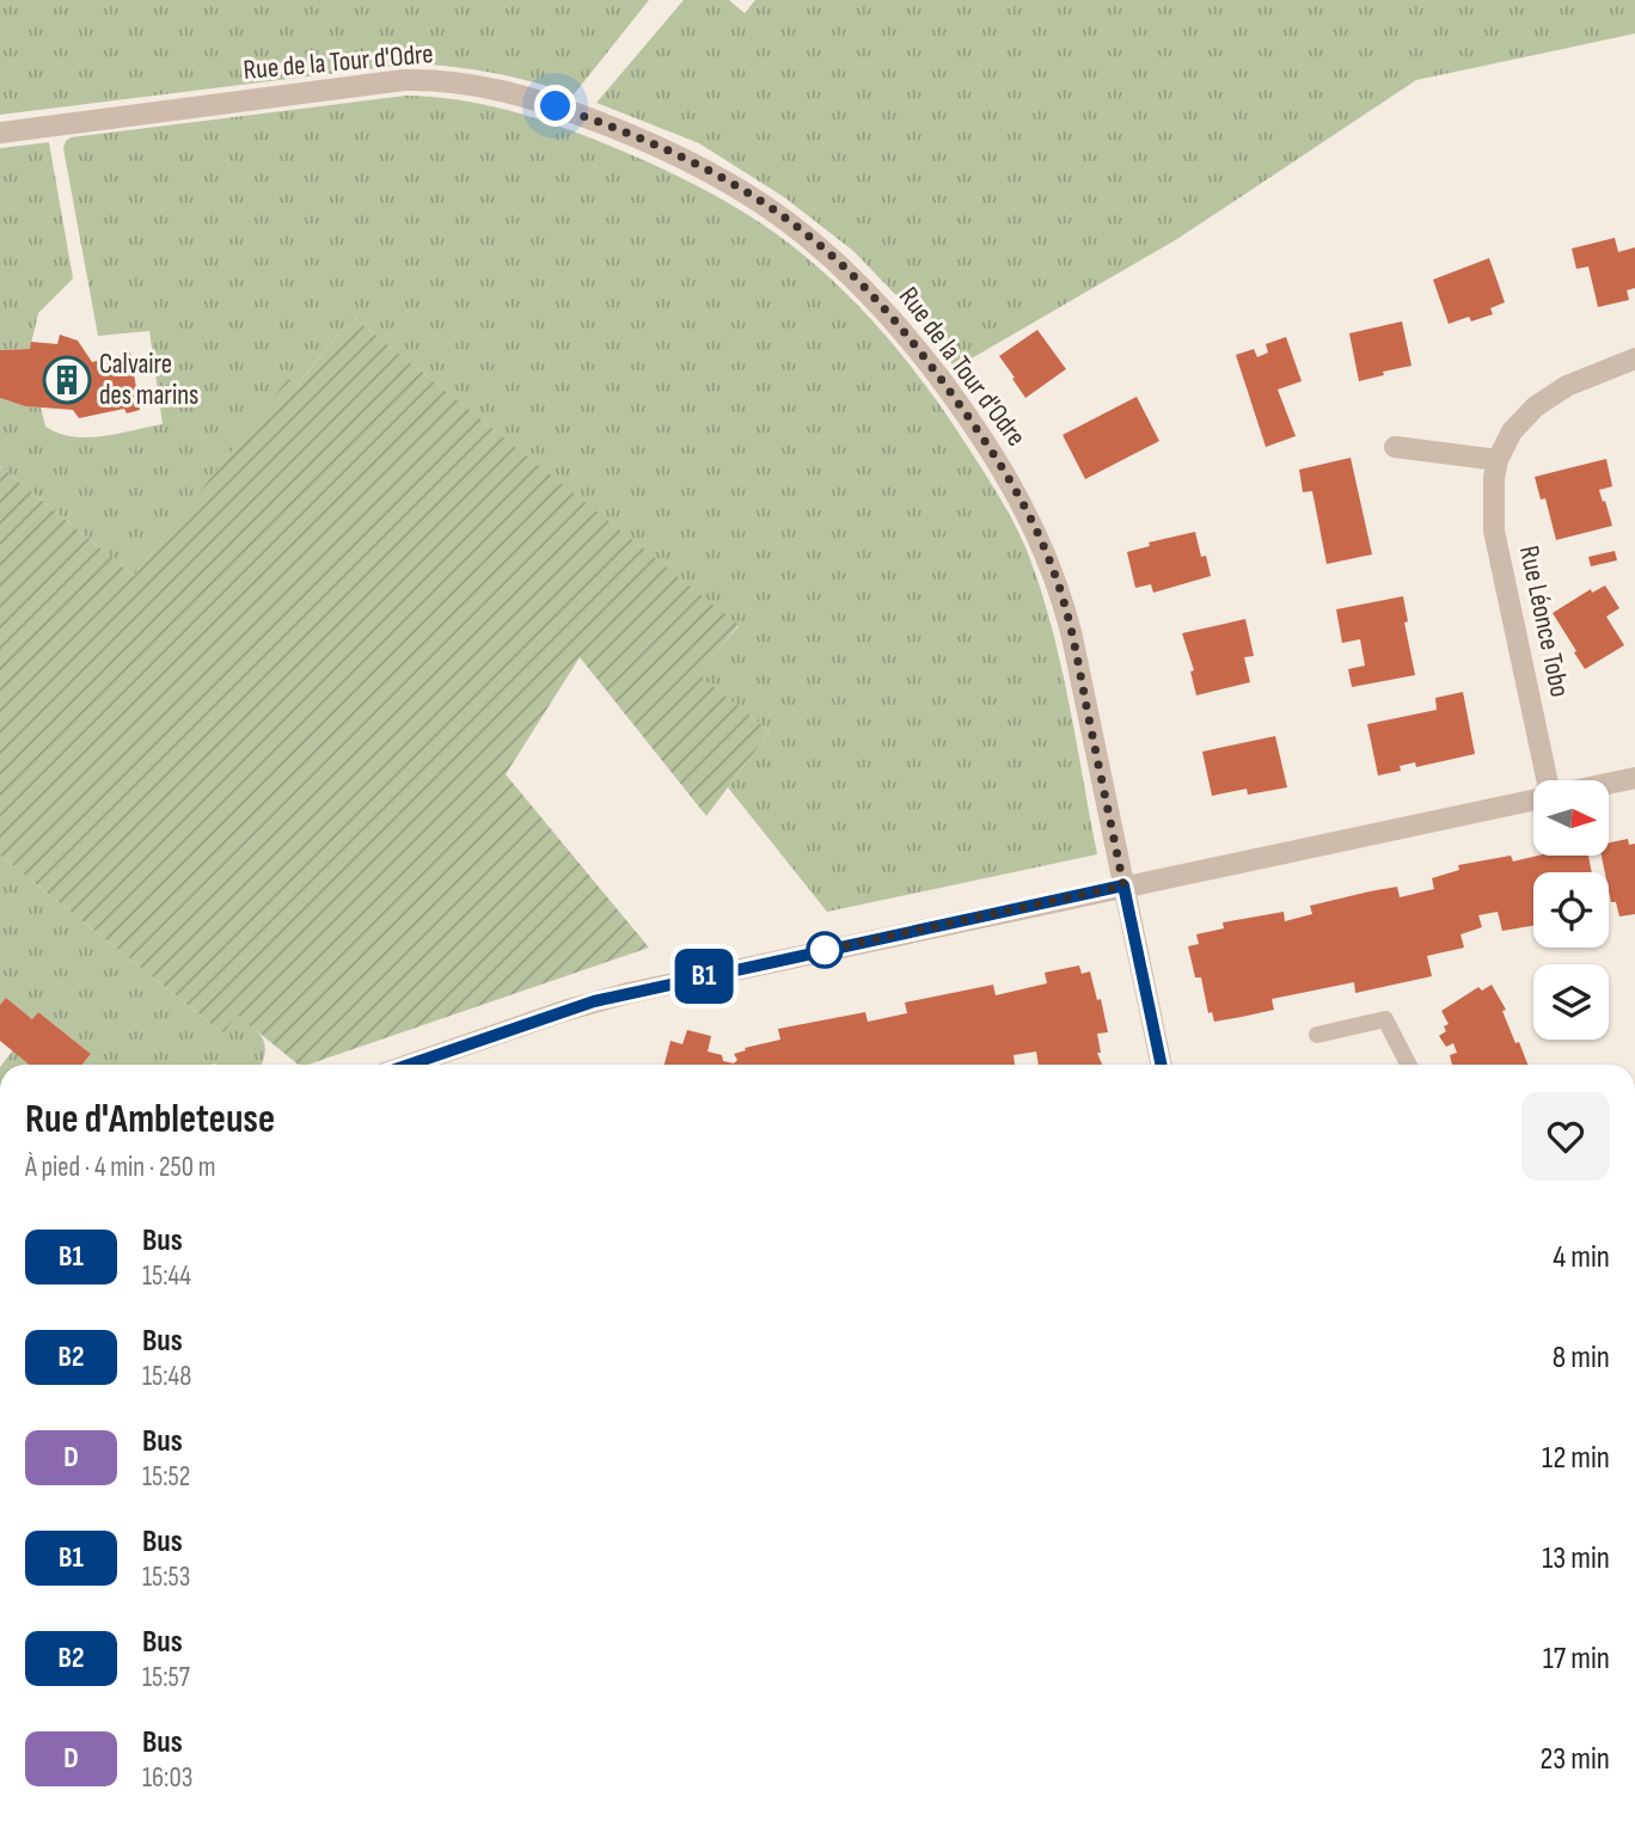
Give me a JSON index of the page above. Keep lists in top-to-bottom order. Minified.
{"streets":{"street":["Rue de la Tour d'Odre","Rue Léonce Tobo"]},"places":{"building":["Calvaire des marins"]},"lines":["bus line B1"],"north":"right","page":{"on_map":"B1","heading":["Rue d'Ambleteuse","À pied · 4 min · 250 m"],"list":[{"mark":"B1","name":"Bus","note":"15:44","value":"4 min"},{"mark":"B2","name":"Bus","note":"15:48","value":"8 min"},{"mark":"D","name":"Bus","note":"15:52","value":"12 min"},{"mark":"B1","name":"Bus","note":"15:53","value":"13 min"},{"mark":"B2","name":"Bus","note":"15:57","value":"17 min"},{"mark":"D","name":"Bus","note":"16:03","value":"23 min"}]}}
